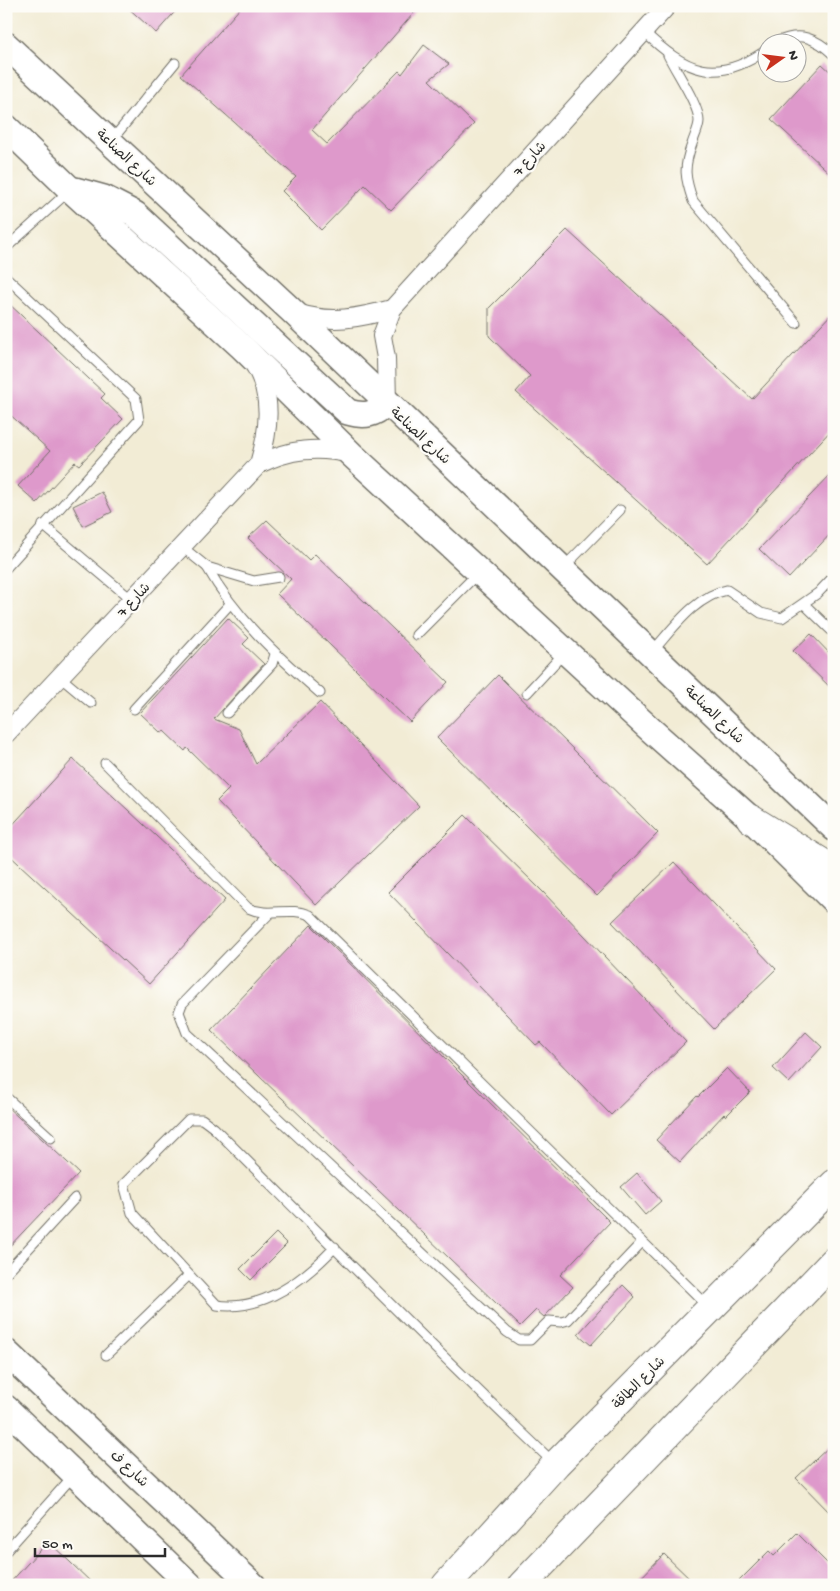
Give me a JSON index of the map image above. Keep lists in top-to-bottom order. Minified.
{"streets":{"main road":["شارع الطاقة"],"street":["شارع الصناعة","شارع 7","شارع ف"]},"crossings":[["شارع الصناعة","شارع 7"]],"scale_bar":"50 m","north":"right"}
